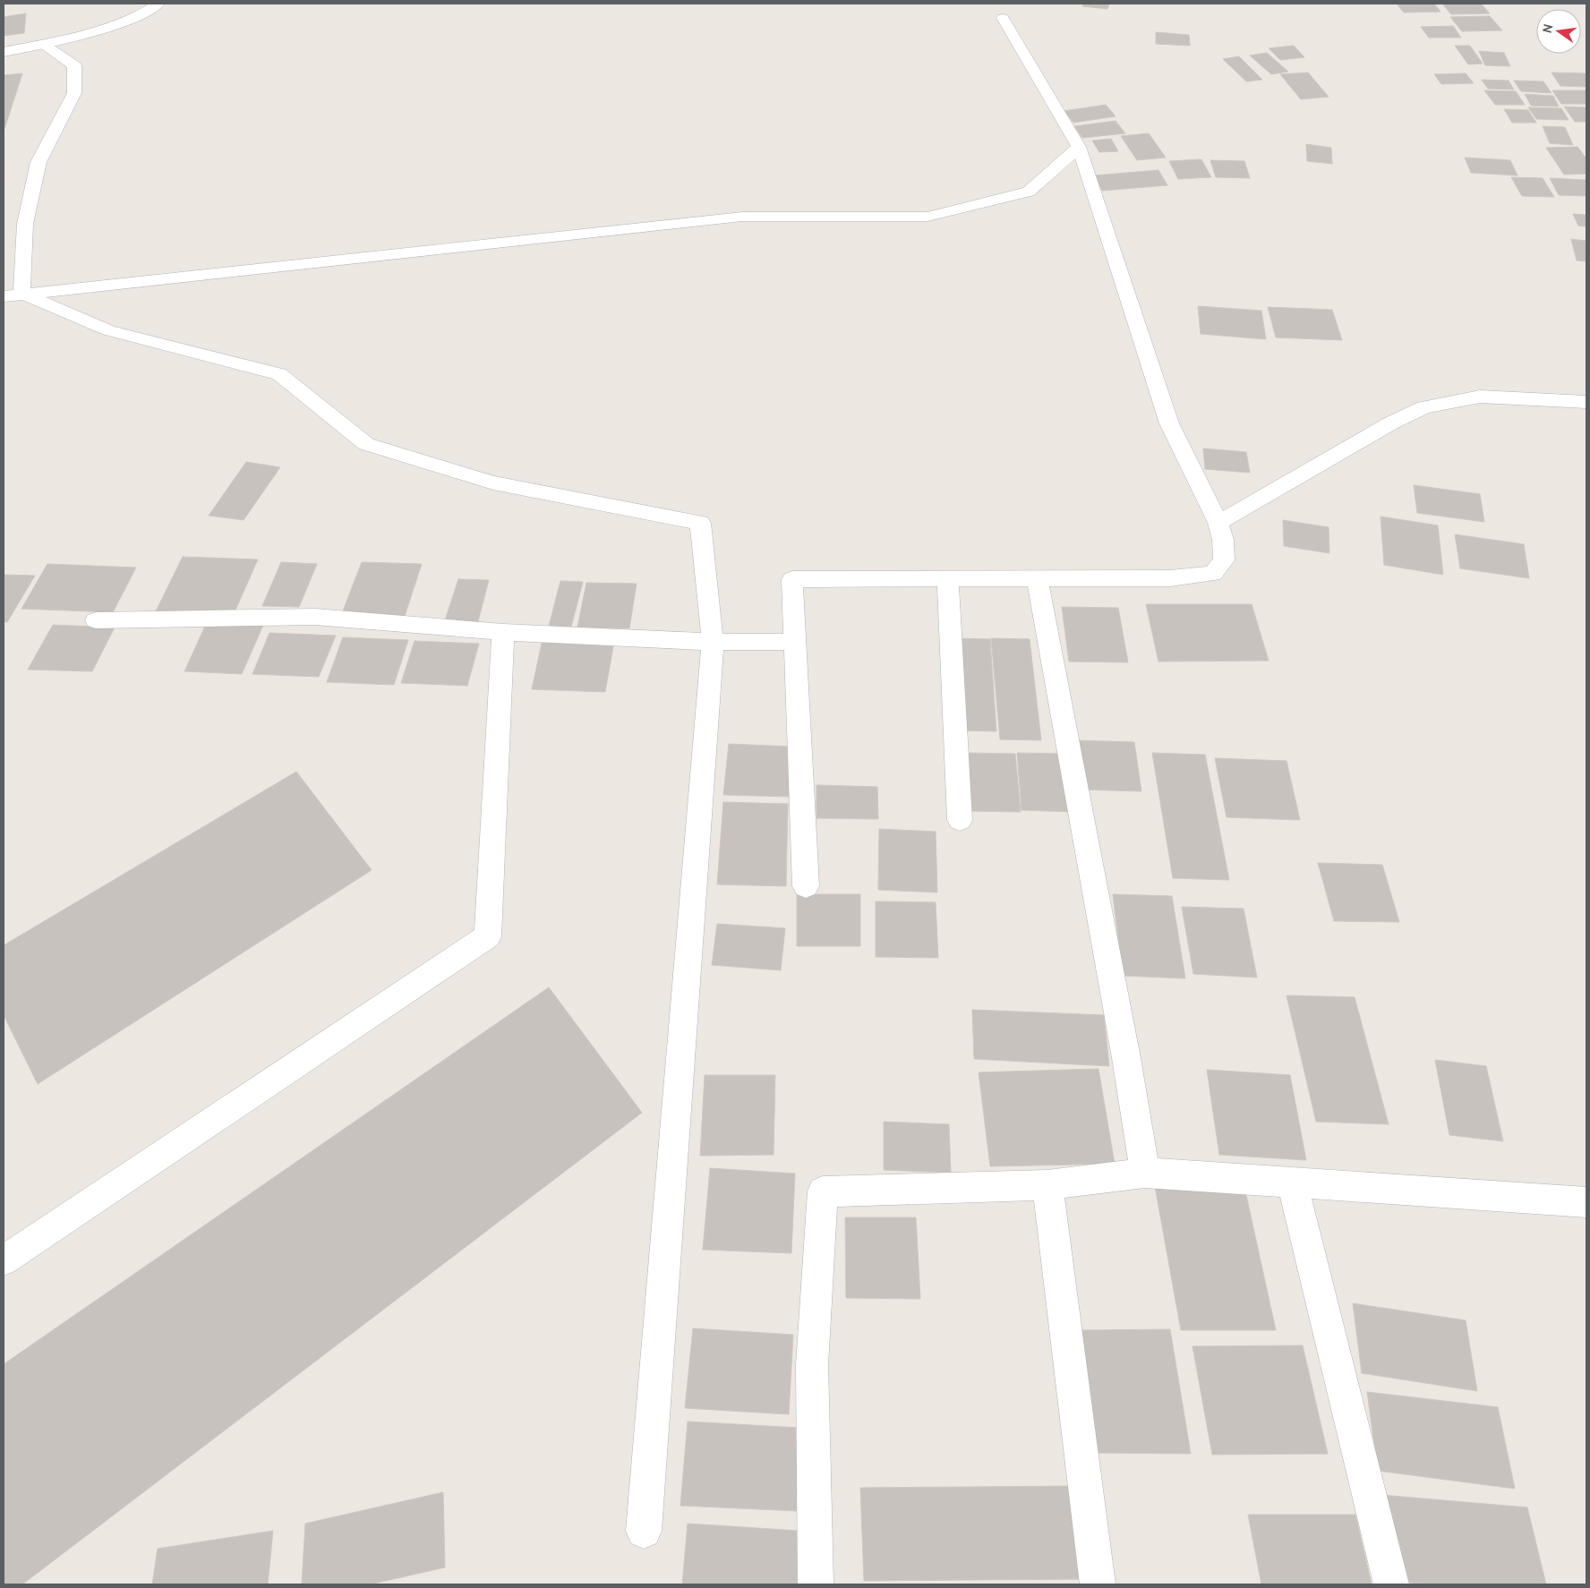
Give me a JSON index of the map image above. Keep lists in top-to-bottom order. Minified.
{"north":"left"}
